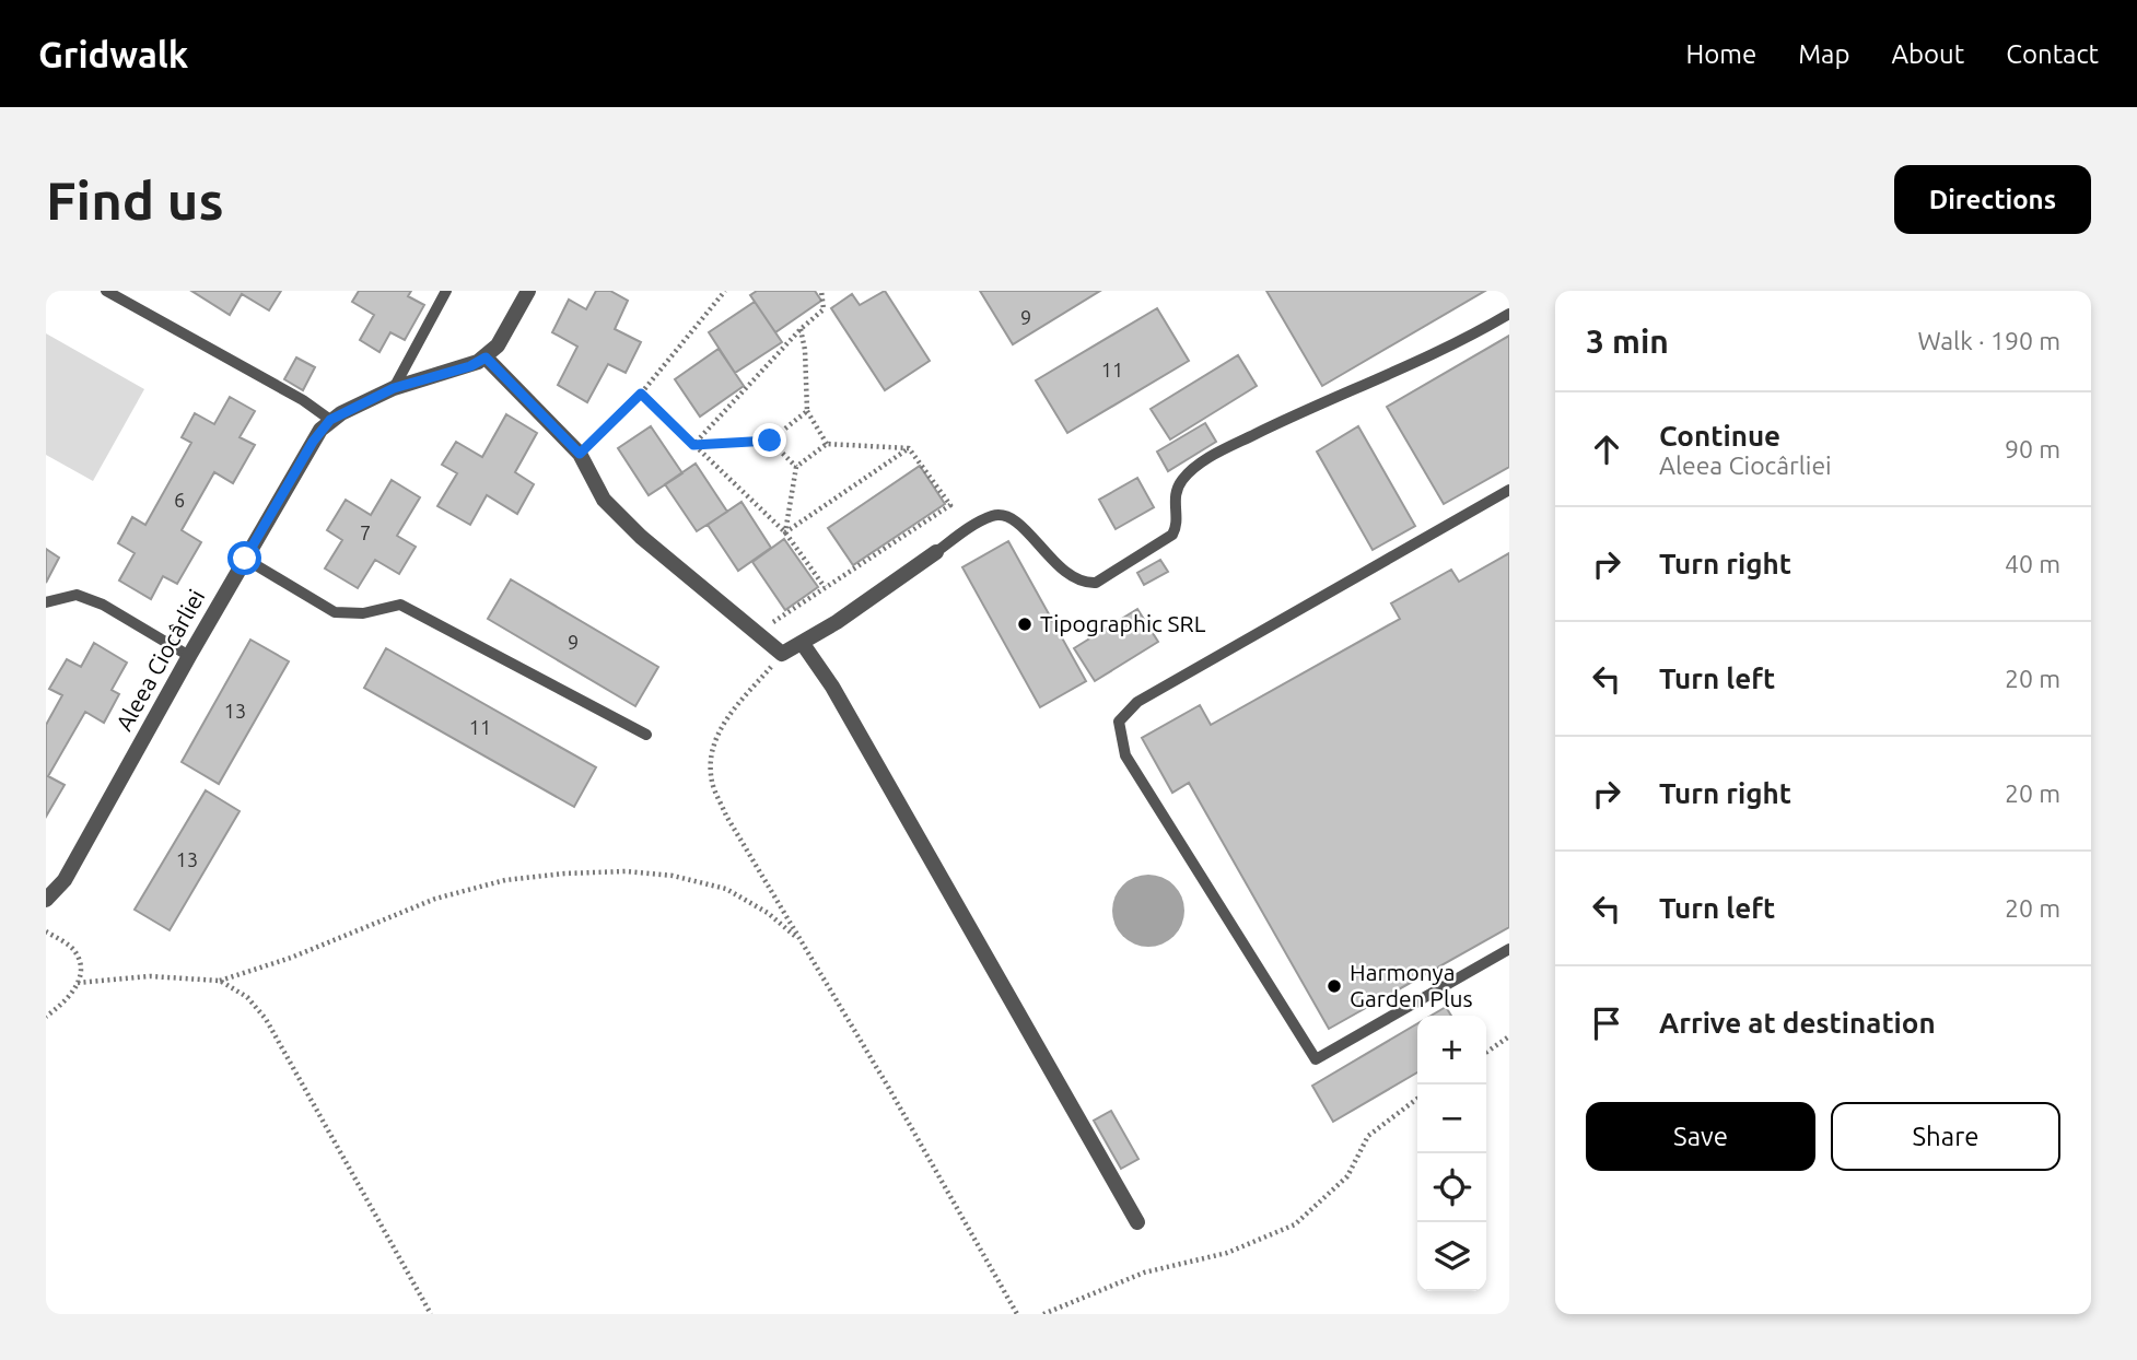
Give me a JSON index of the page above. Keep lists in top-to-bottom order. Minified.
{"streets":{"street":["Aleea Ciocârliei"]},"places":["Tipographic SRL","Harmonya Garden Plus"],"house_numbers":["9","11","6","7","9","13","11","13"],"page":{"header":"Gridwalk","nav":["Home","Map","About","Contact"],"buttons":["Directions",["Save","Share"]],"title":"Find us","heading":["3 min","Walk · 190 m"],"list":[["Continue","Aleea Ciocârliei","90 m"],["Turn right","40 m"],["Turn left","20 m"],["Turn right","20 m"],["Turn left","20 m"],"Arrive at destination"],"map_buttons":["+","−"]}}
